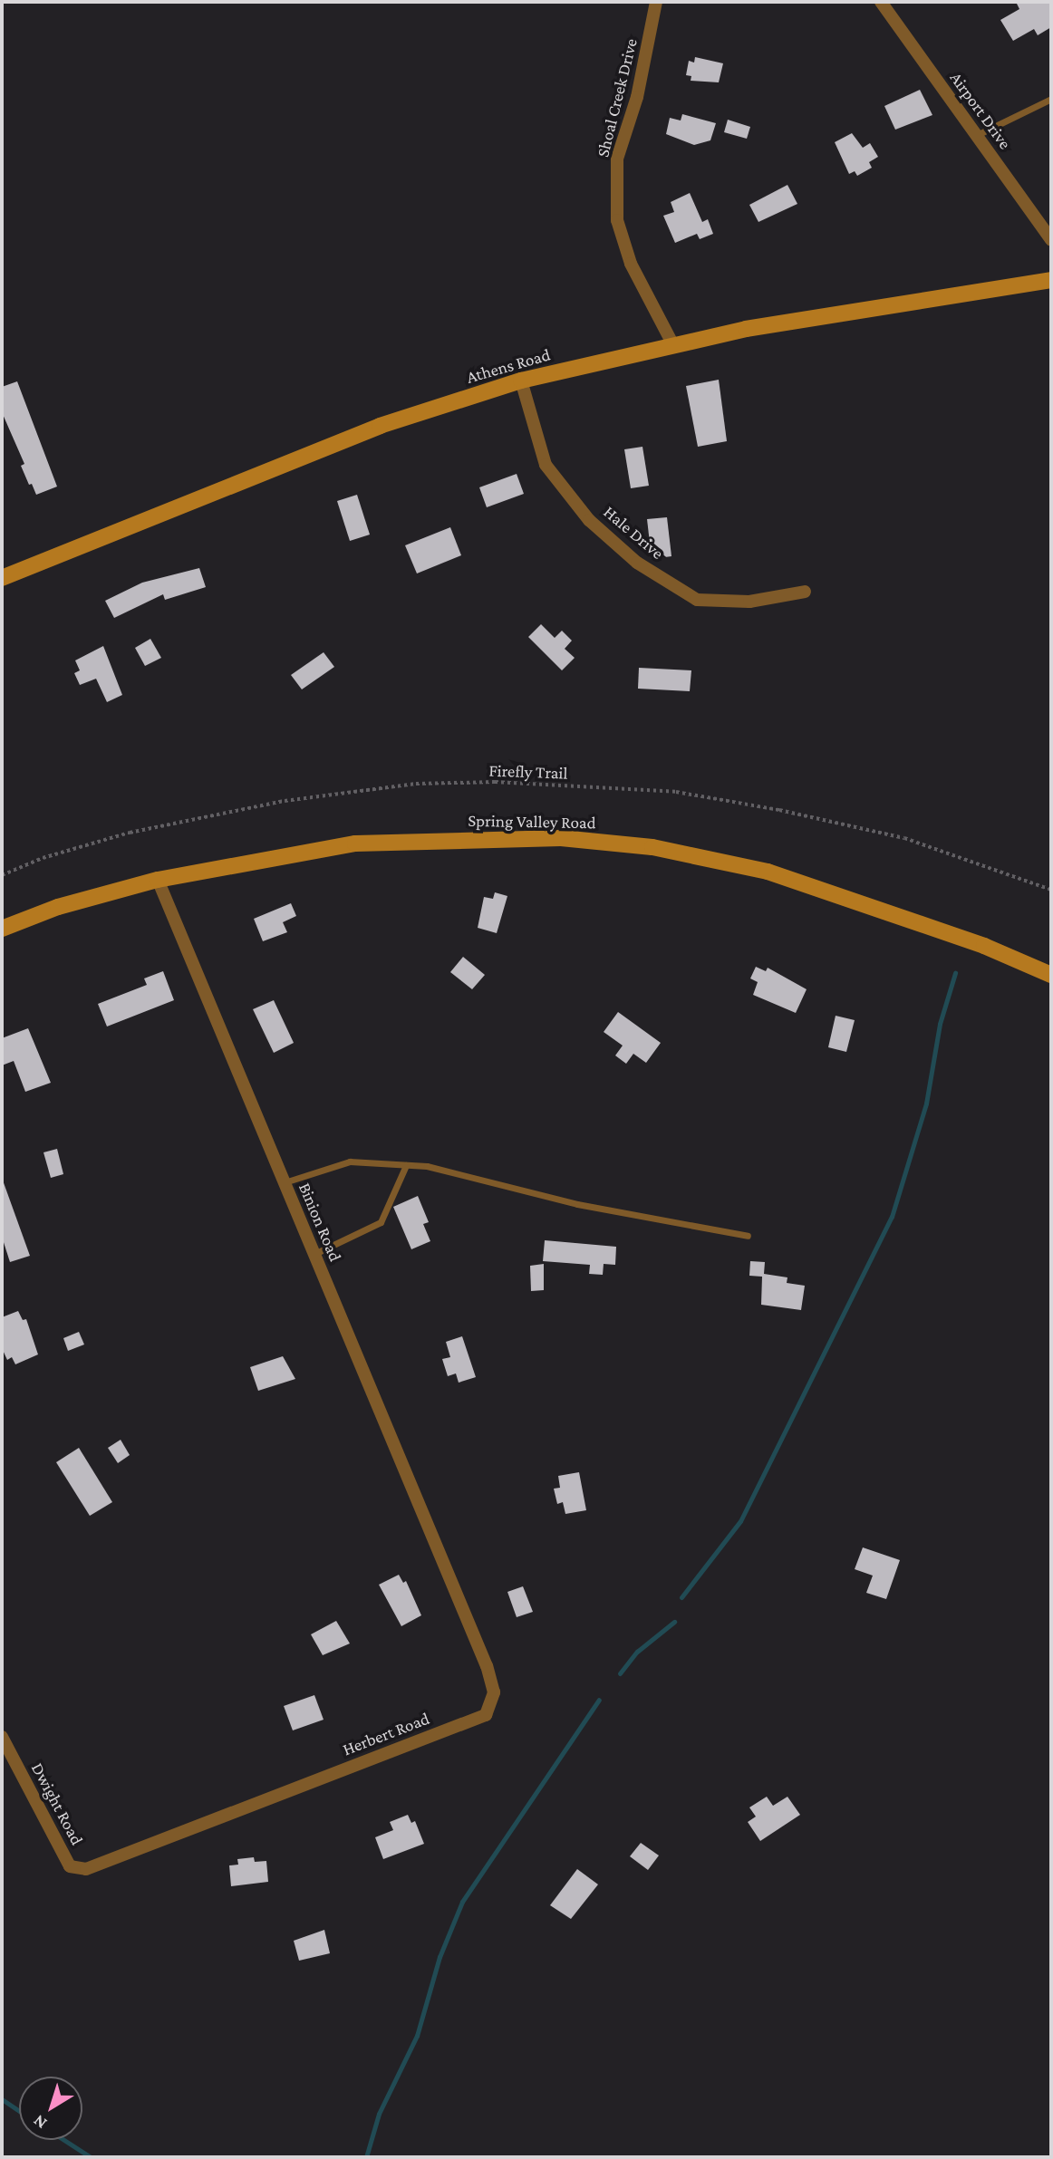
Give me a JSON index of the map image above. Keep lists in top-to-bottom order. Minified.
{"streets":{"street":["Shoal Creek Drive","Airport Drive","Athens Road","Hale Drive","Spring Valley Road","Binion Road","Herbert Road","Dwight Road"],"path":["Firefly Trail"]},"crossings":[["Shoal Creek Drive","Athens Road"],["Athens Road","Hale Drive"],["Spring Valley Road","Binion Road"],["Binion Road","Herbert Road"],["Herbert Road","Dwight Road"]],"north":"bottom left"}
